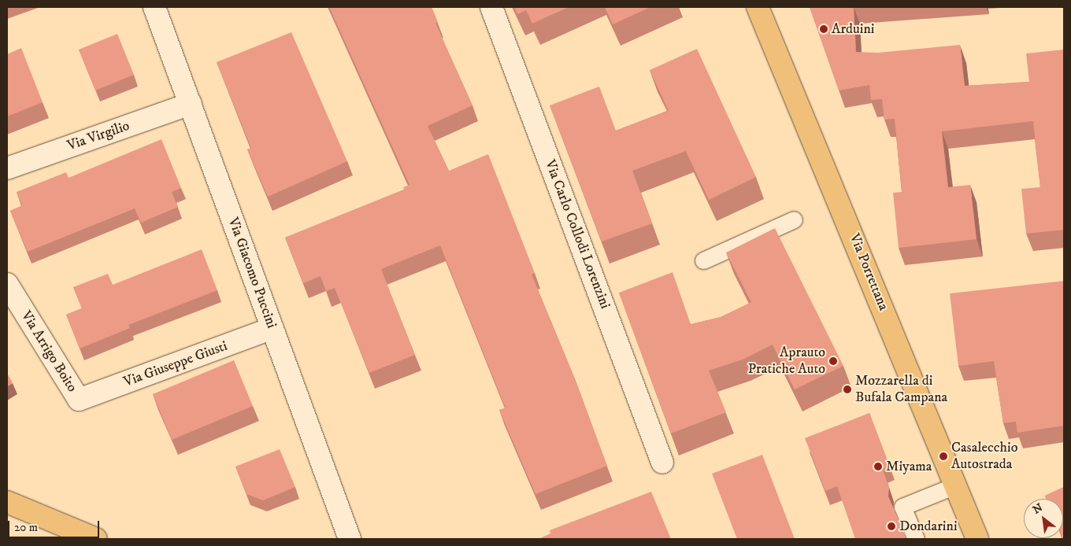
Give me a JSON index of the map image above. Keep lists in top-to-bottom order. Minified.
{"streets":{"main road":["Via Porrettana"],"street":["Via Virgilio","Via Carlo Collodi Lorenzini","Via Giacomo Puccini","Via Arrigo Boito","Via Giuseppe Giusti"]},"crossings":[["Via Virgilio","Via Giacomo Puccini"],["Via Giacomo Puccini","Via Giuseppe Giusti"],["Via Arrigo Boito","Via Giuseppe Giusti"]],"places":["Arduini","Aprauto Pratiche Auto","Mozzarella di Bufala Campana","Casalecchio Autostrada","Miyama","Dondarini"],"scale_bar":"20 m","north":"top left"}
